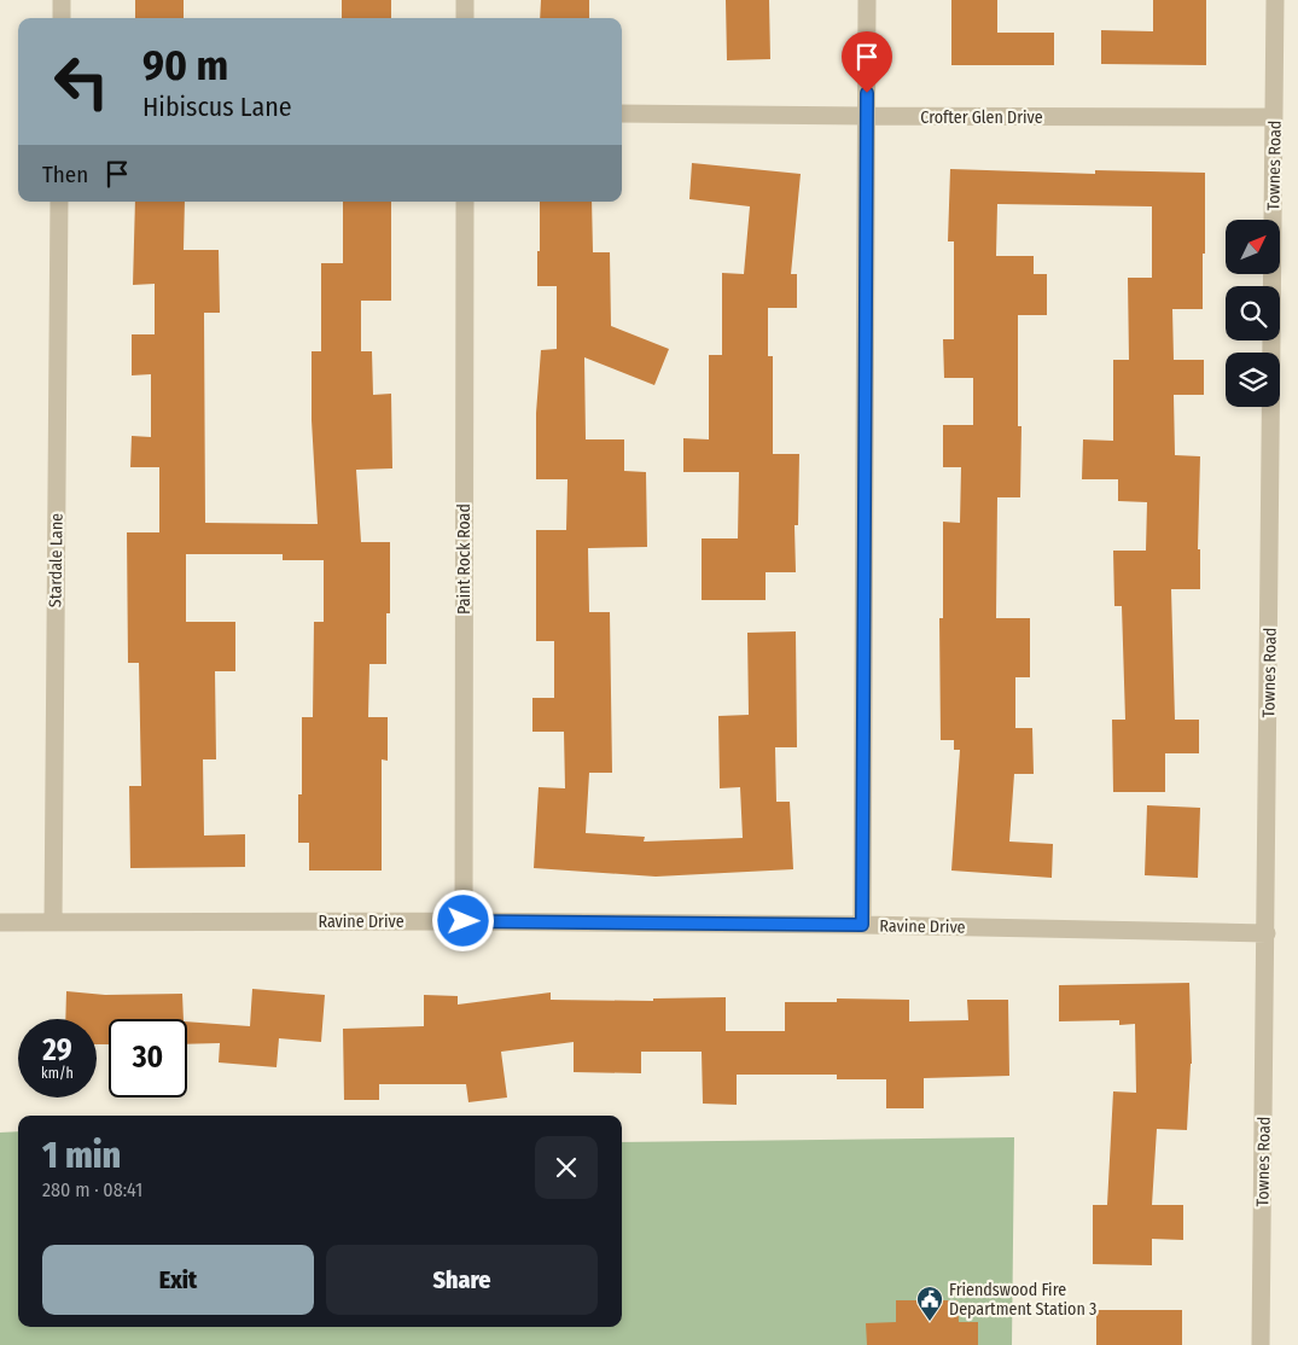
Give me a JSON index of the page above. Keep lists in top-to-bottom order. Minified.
{"streets":{"street":["Crofter Glen Drive","Townes Road","Paint Rock Road","Stardale Lane","Ravine Drive"]},"crossings":[["Crofter Glen Drive","Townes Road"],["Townes Road","Ravine Drive"],["Paint Rock Road","Ravine Drive"],["Stardale Lane","Ravine Drive"]],"places":{"public building":["Friendswood Fire Department Station 3"]},"north":"top right","page":{"turn":["90 m","Hibiscus Lane"],"then":"Then","speed":"29 km/h","limit":"30","heading":["1 min","280 m · 08:41"],"buttons":["Exit","Share"]}}
